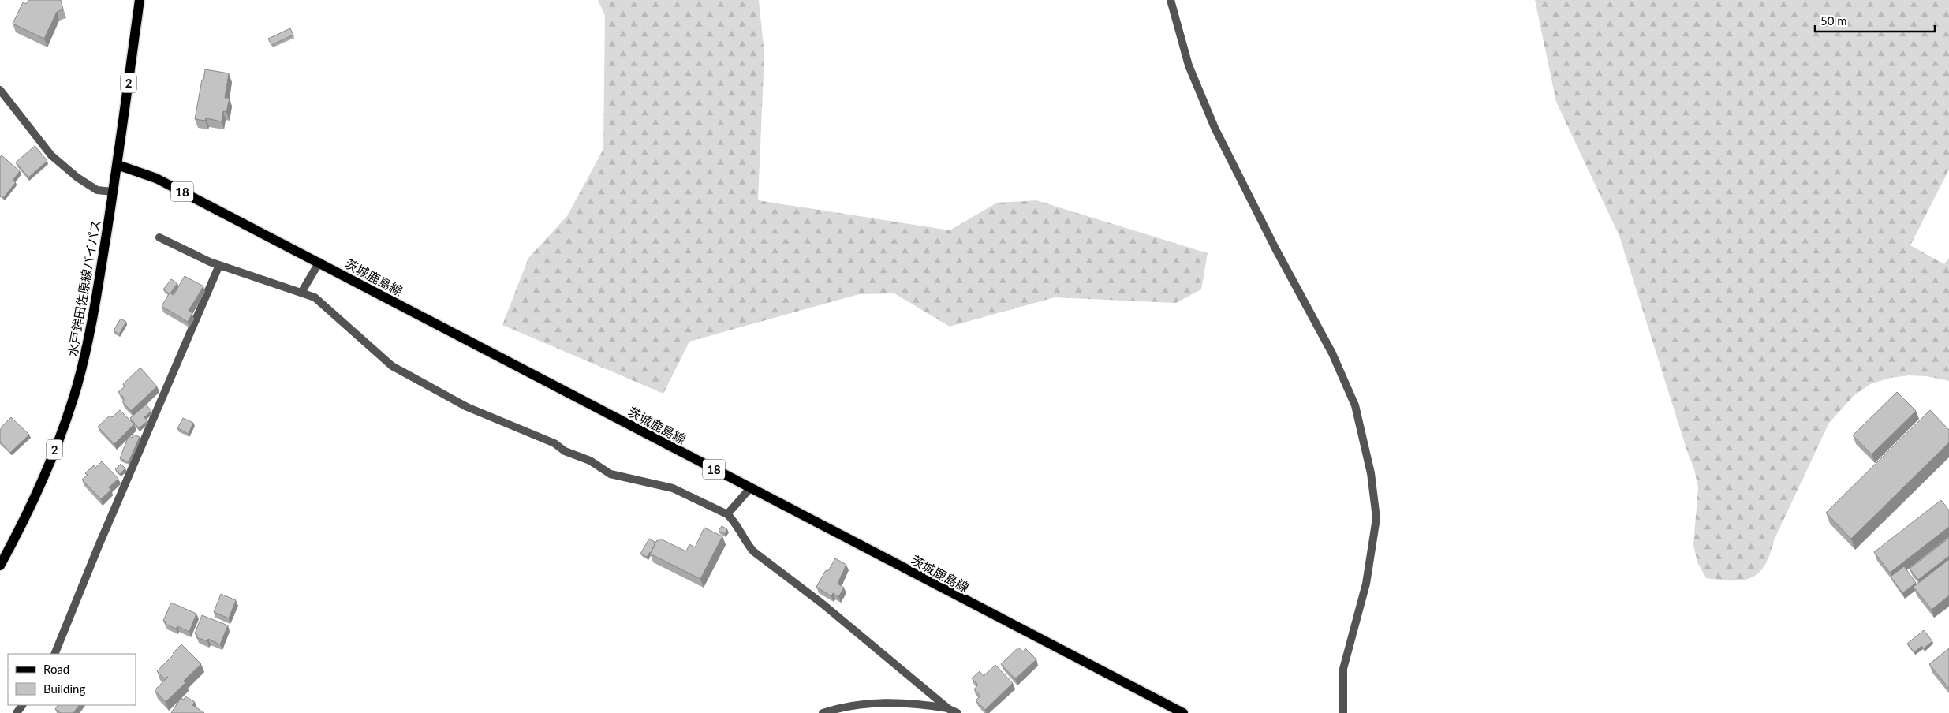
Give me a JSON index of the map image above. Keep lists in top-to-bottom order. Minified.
{"streets":{"main road":["2","18","茨城鹿島線","水戸鉾田佐原線バイパス"]},"crossings":[["茨城鹿島線","水戸鉾田佐原線バイパス"]],"legend":["Road","Building"],"scale_bar":"50 m"}
